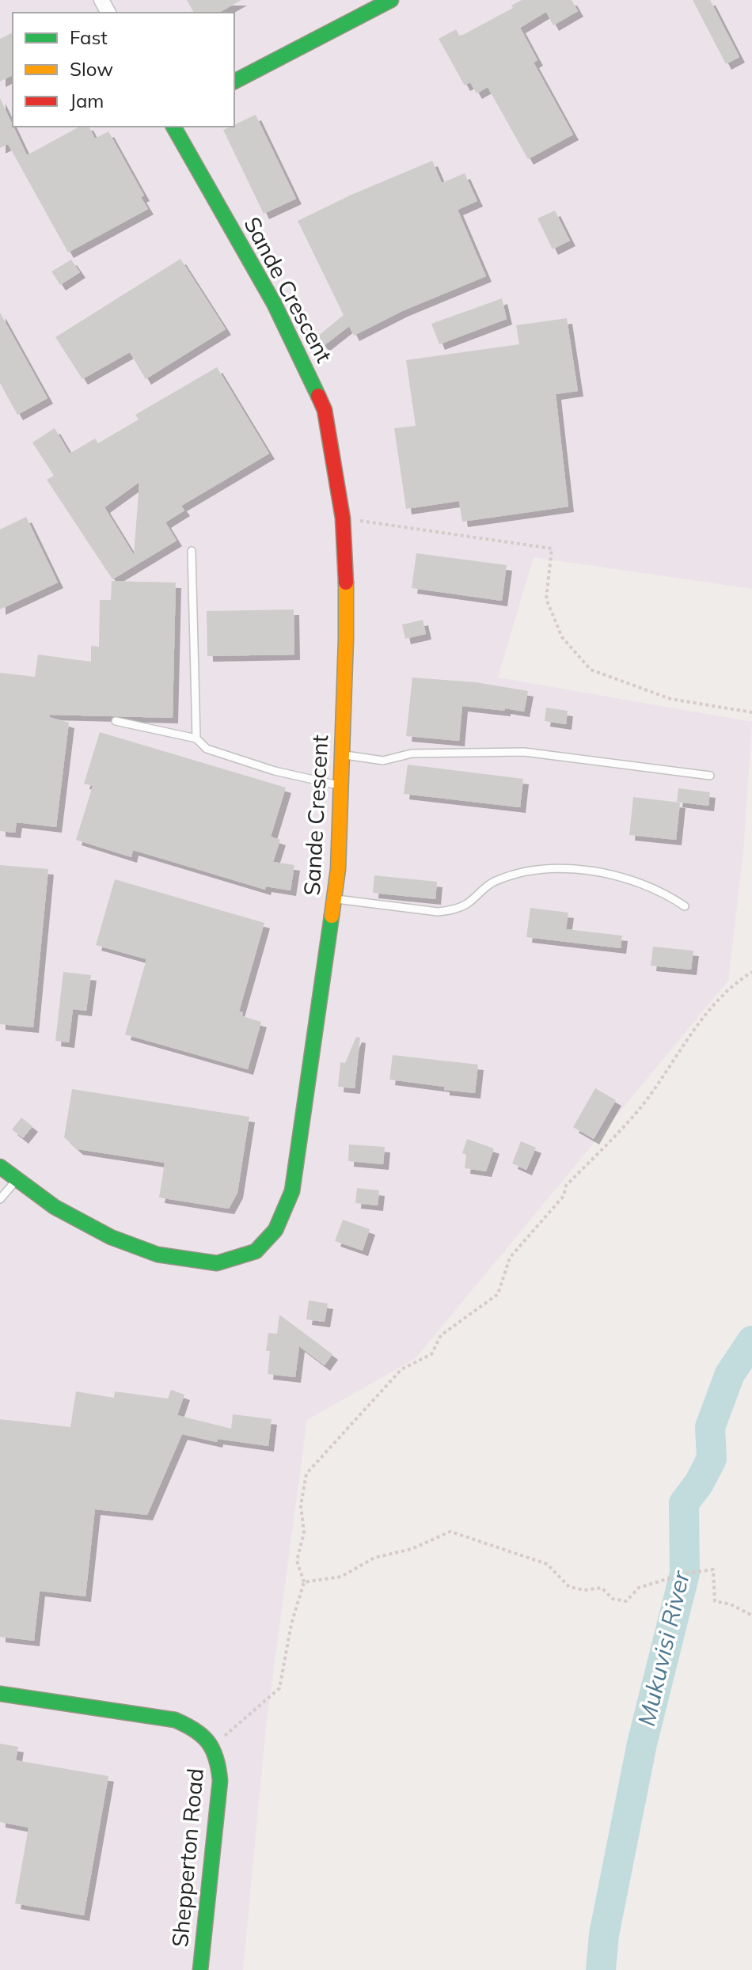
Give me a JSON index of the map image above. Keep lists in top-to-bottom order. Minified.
{"streets":{"street":["Sande Crescent","Shepperton Road"]},"water":["Mukuvisi River"],"legend":["Fast","Slow","Jam"]}
